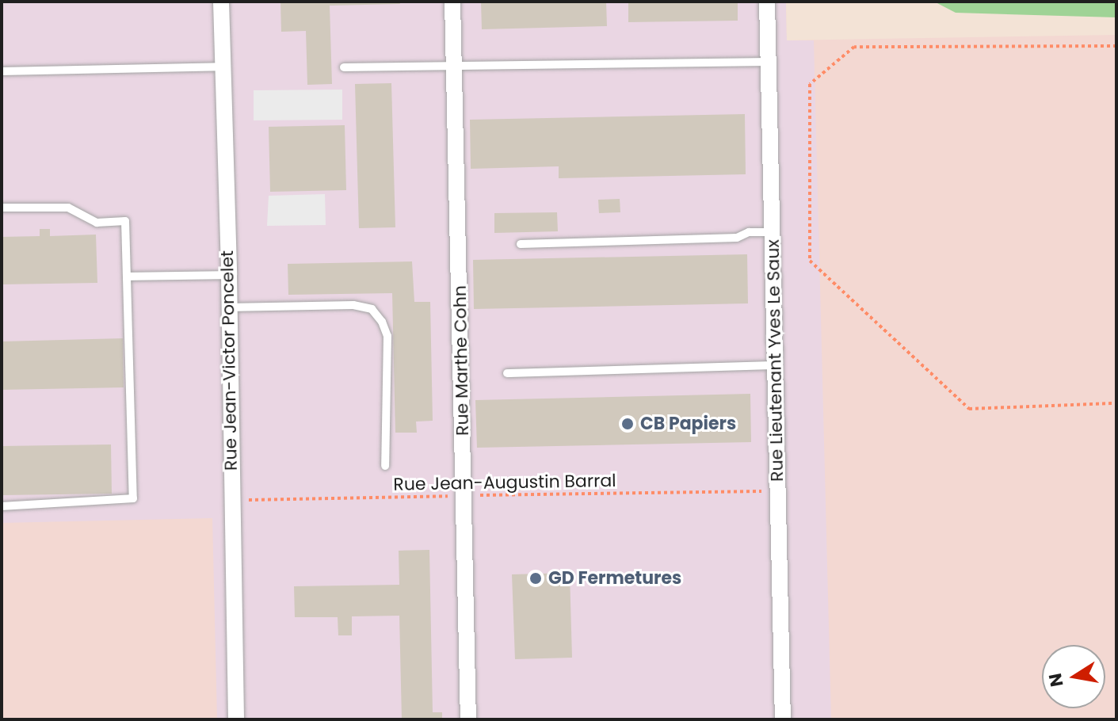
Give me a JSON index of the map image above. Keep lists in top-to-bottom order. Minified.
{"streets":{"street":["Rue Jean-Victor Poncelet","Rue Marthe Cohn","Rue Lieutenant Yves Le Saux"],"path":["Rue Jean-Augustin Barral"]},"crossings":[["Rue Jean-Victor Poncelet","Rue Jean-Augustin Barral"],["Rue Marthe Cohn","Rue Jean-Augustin Barral"],["Rue Lieutenant Yves Le Saux","Rue Jean-Augustin Barral"]],"places":["CB Papiers","GD Fermetures"],"north":"left"}
